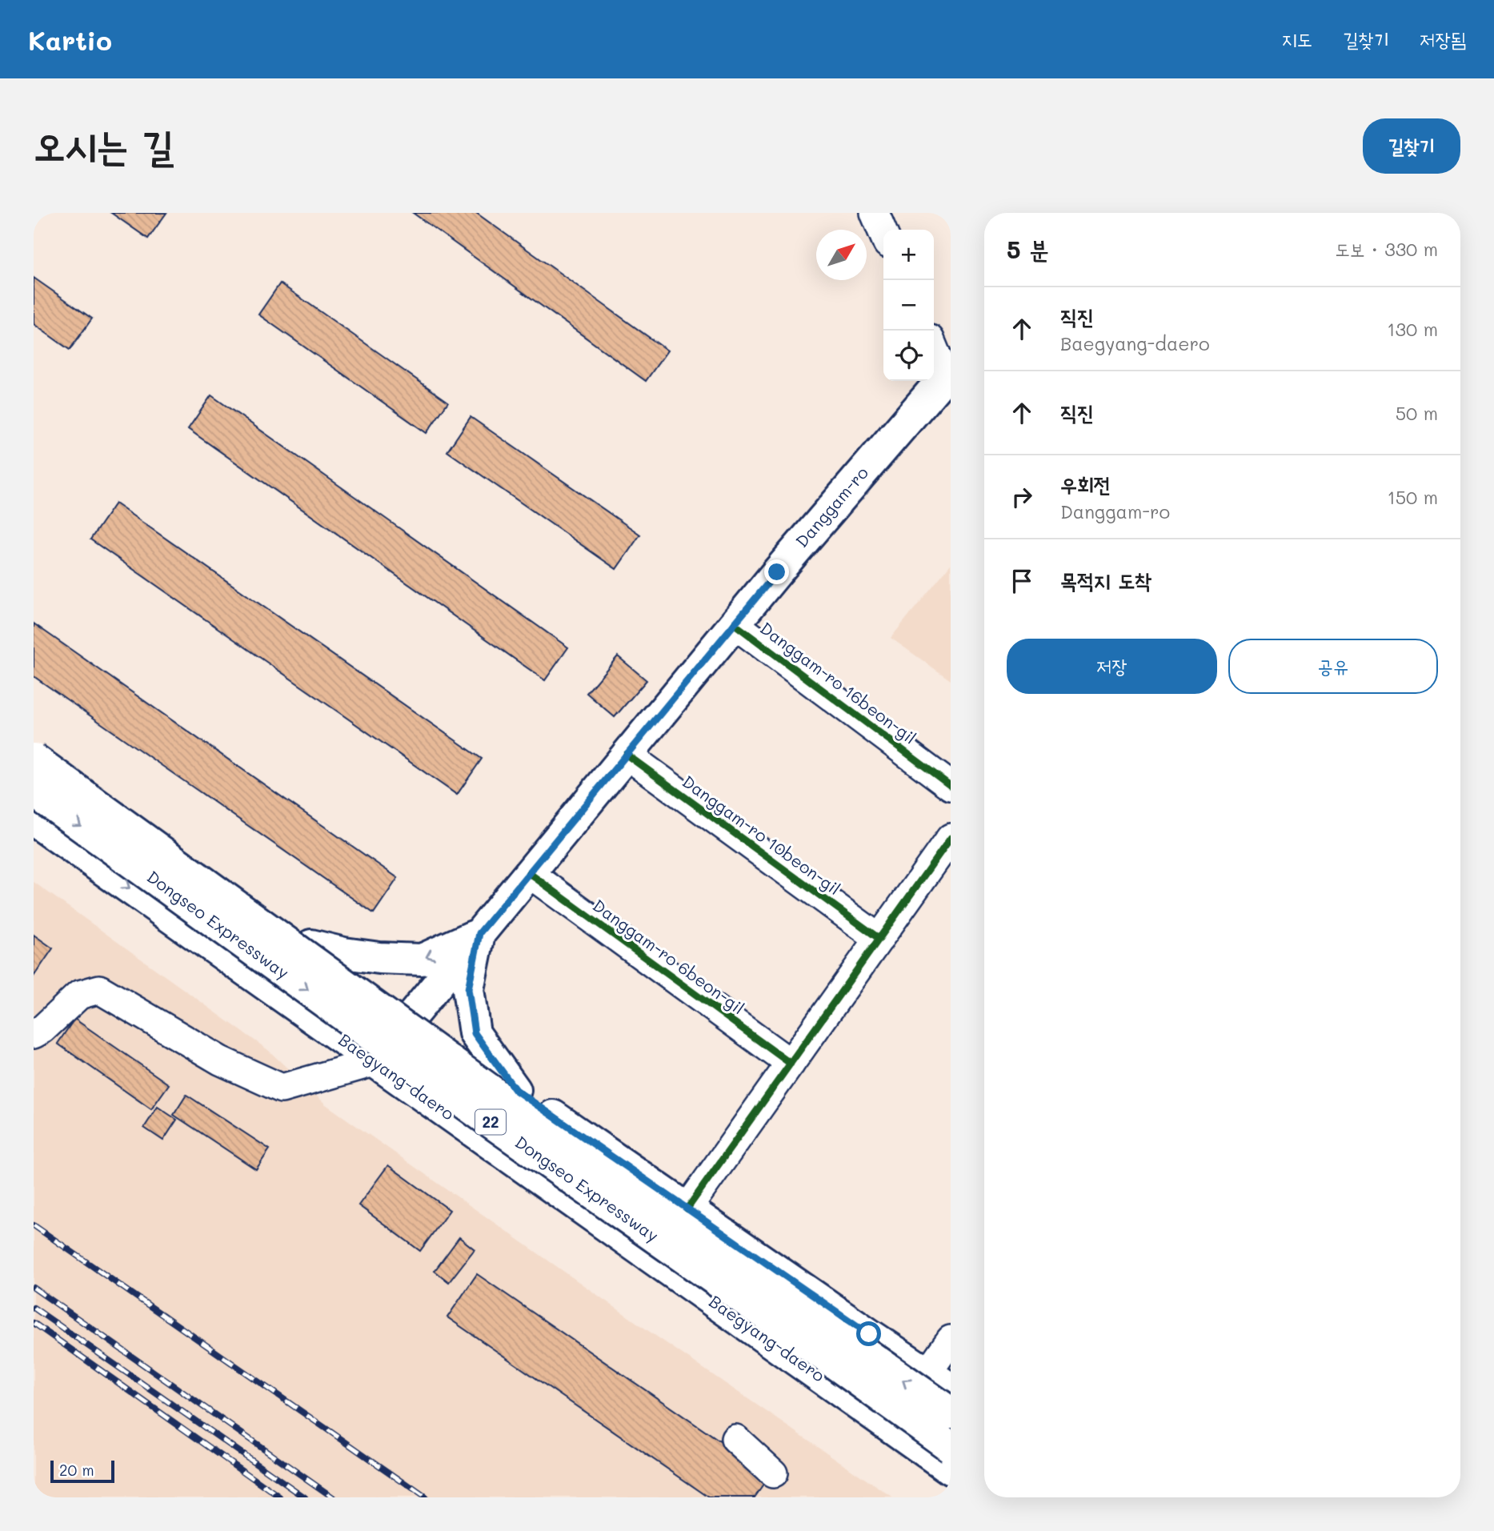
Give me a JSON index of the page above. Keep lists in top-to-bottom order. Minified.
{"streets":{"main road":["Danggam-ro","Dongseo Expressway","Baegyang-daero","22"],"street":["Danggam-ro 16beon-gil","Danggam-ro 10beon-gil","Danggam-ro 6beon-gil"]},"crossings":[["Danggam-ro","Danggam-ro 16beon-gil"],["Danggam-ro","Danggam-ro 10beon-gil"],["Danggam-ro","Danggam-ro 6beon-gil"],["Danggam-ro","Baegyang-daero"]],"scale_bar":"20 m","north":"top right","page":{"header":"Kartio","nav":["지도","길찾기","저장됨"],"buttons":["길찾기",["저장","공유"]],"title":"오시는 길","heading":["5 분","도보 · 330 m"],"map_buttons":["+","−"],"list":[["직진","Baegyang-daero","130 m"],["직진","50 m"],["우회전","Danggam-ro","150 m"],"목적지 도착"],"scale":"20 m"}}
